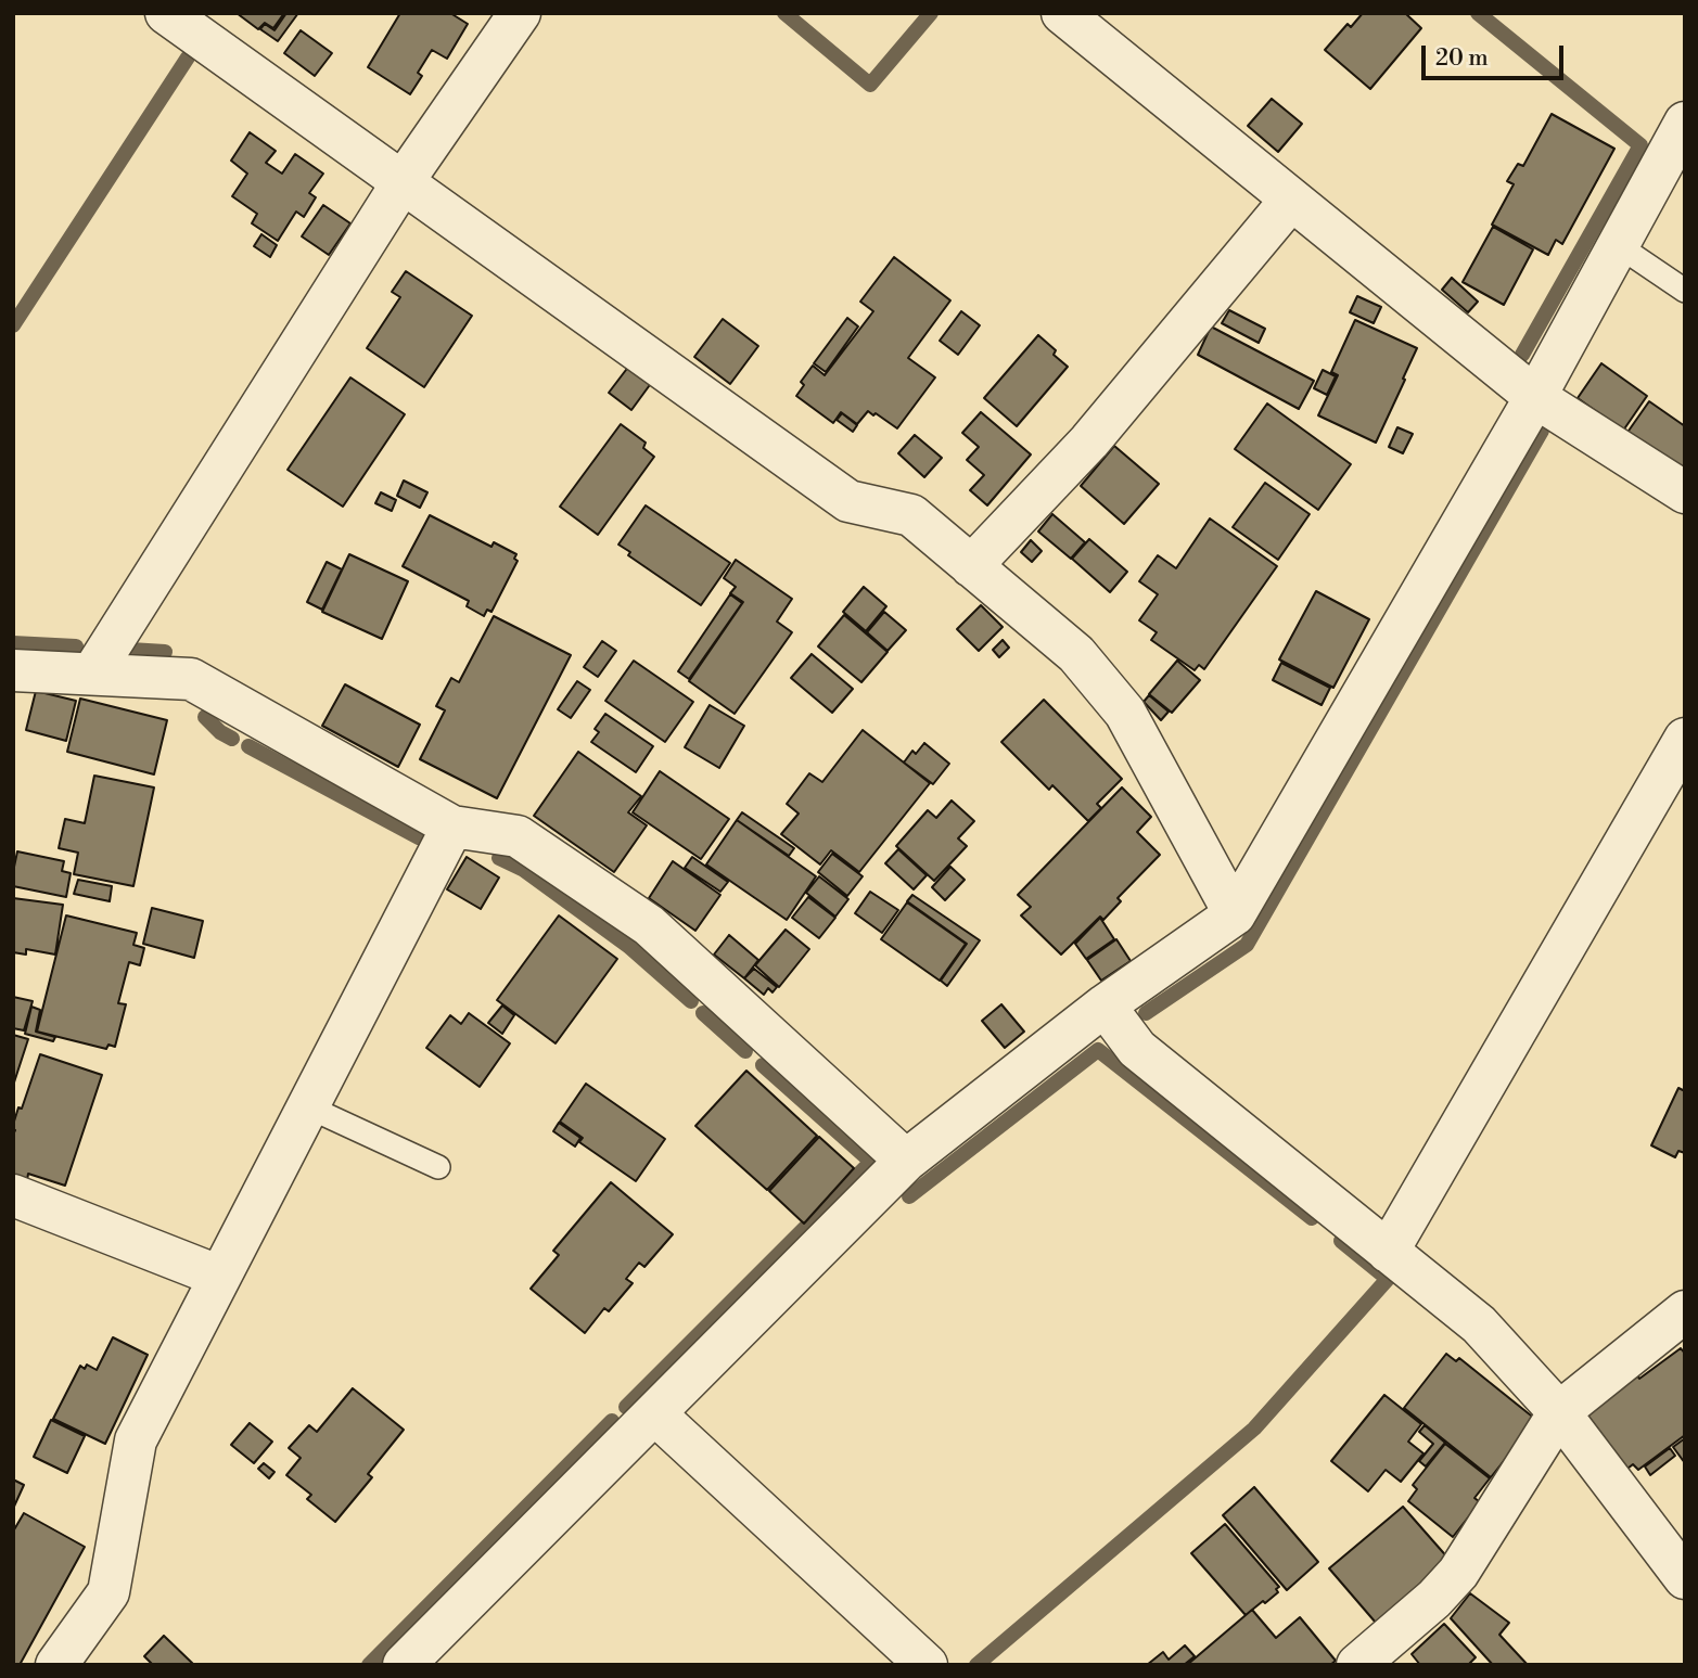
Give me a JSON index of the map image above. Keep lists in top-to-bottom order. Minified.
{"scale_bar":"20 m"}
